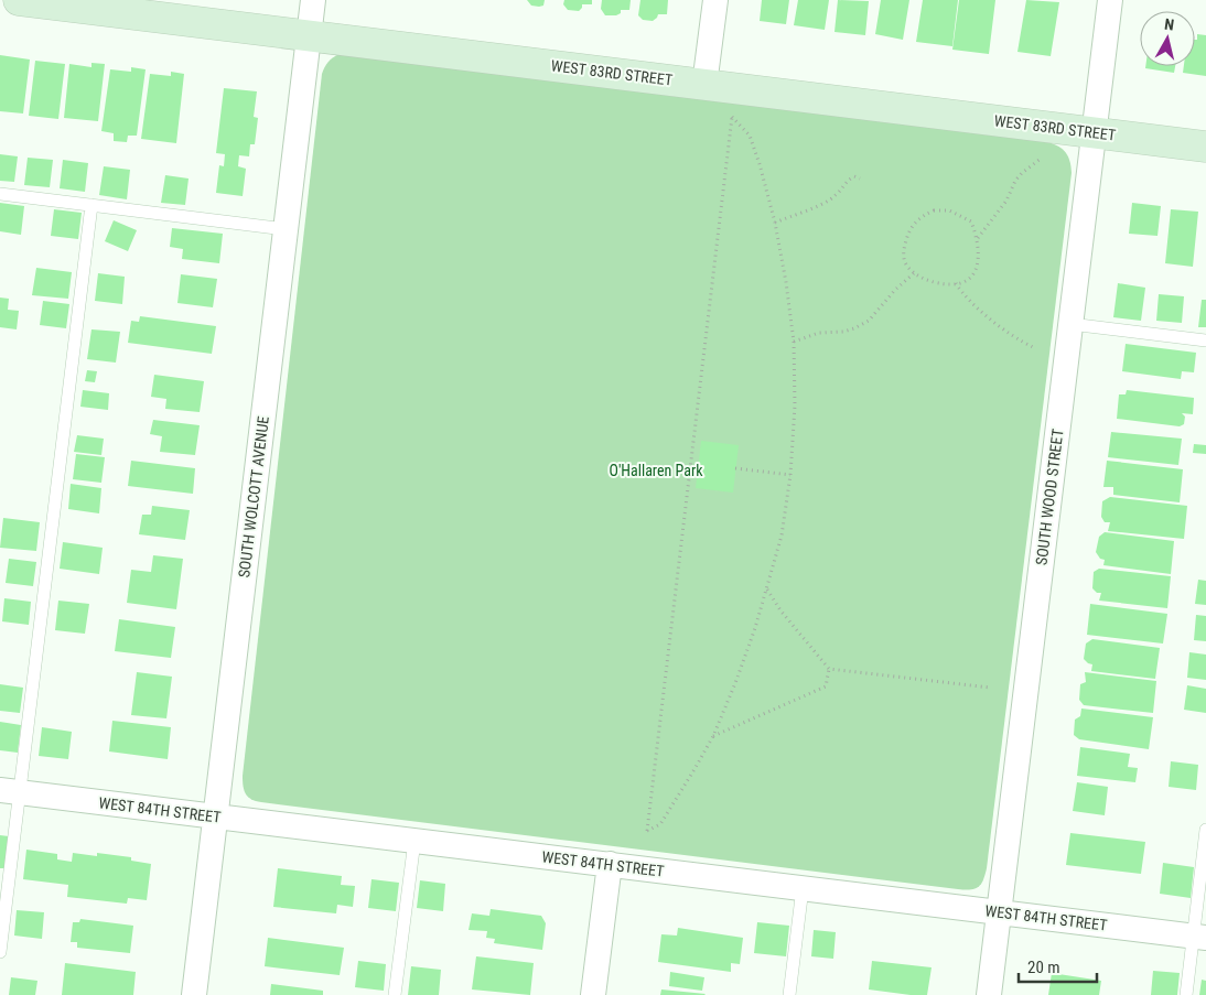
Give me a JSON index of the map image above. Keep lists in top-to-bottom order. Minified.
{"streets":{"street":["WEST 83RD STREET","SOUTH WOLCOTT AVENUE","SOUTH WOOD STREET","WEST 84TH STREET"]},"crossings":[["WEST 83RD STREET","SOUTH WOLCOTT AVENUE"],["WEST 83RD STREET","SOUTH WOOD STREET"],["SOUTH WOLCOTT AVENUE","WEST 84TH STREET"],["SOUTH WOOD STREET","WEST 84TH STREET"]],"parks":["O'Hallaren Park"],"scale_bar":"20 m","north":"top"}
